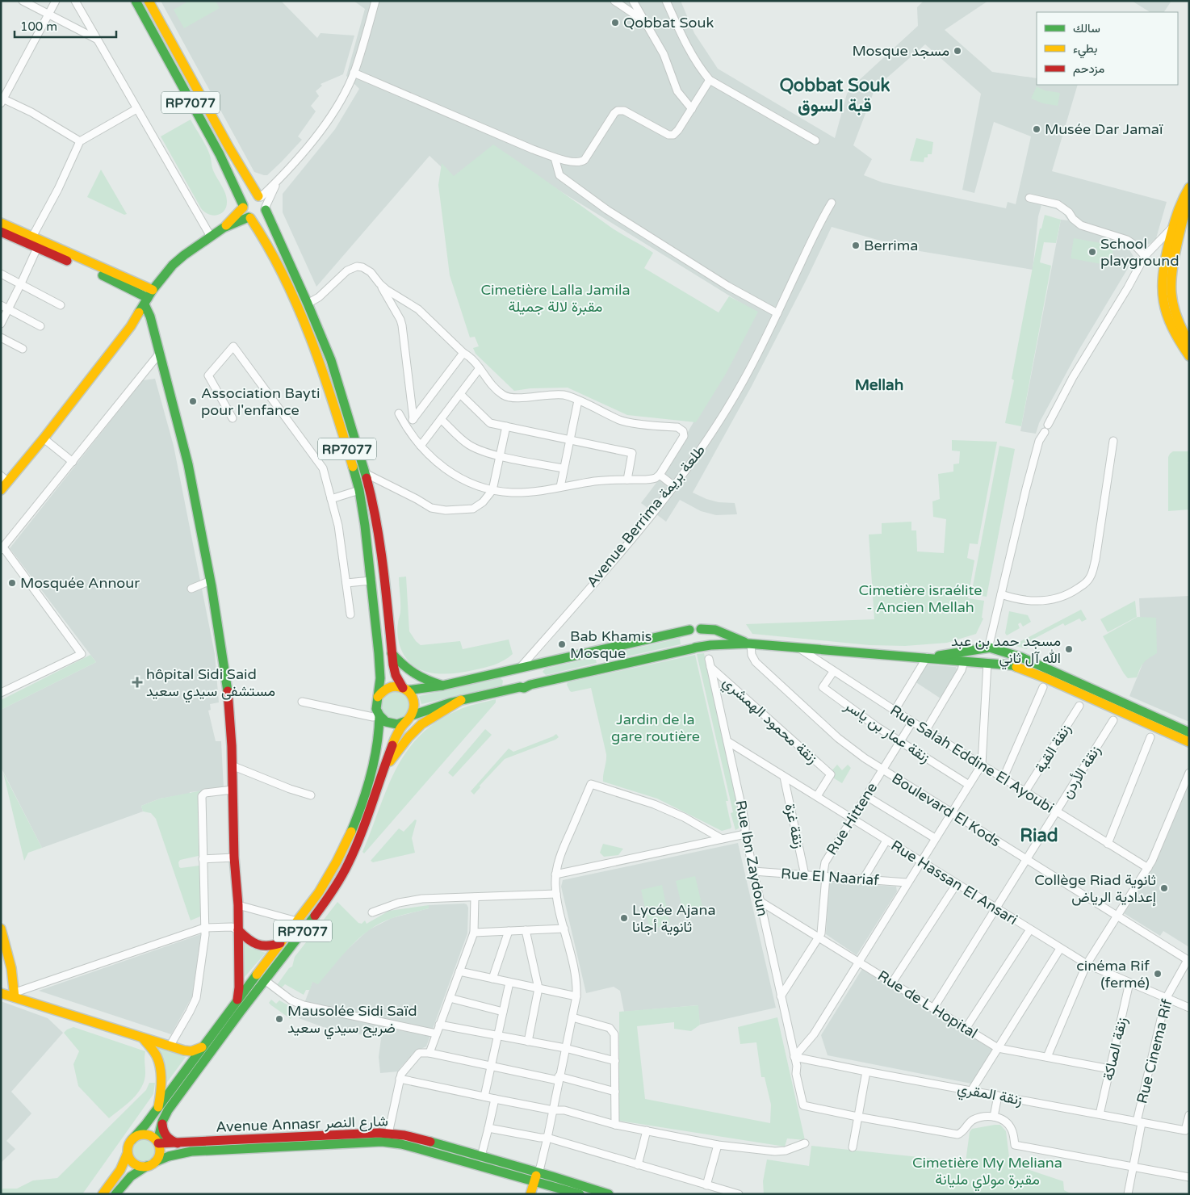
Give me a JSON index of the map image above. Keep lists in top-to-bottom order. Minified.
{"streets":{"main road":["RP7077","Avenue Annasr شارع النصر"],"street":["Avenue Berrima طلعة بريمة","زنقة محمود الهمشري","زنقة عمار بن ياسر","زنقة القبة","Rue Salah Eddine El Ayoubi","زنقة الأردن","Boulevard El Kods","Rue Hittene","زنقة غزة","Rue Ibn Zaydoun","Rue El Naariaf","Rue Hassan El Ansari","Rue de L Hopital","زنقة الصاكة","Rue Cinema Rif","زنقة المقري"]},"crossings":[["RP7077","Avenue Annasr شارع النصر"],["زنقة محمود الهمشري","Rue Ibn Zaydoun"],["زنقة محمود الهمشري","Rue Hassan El Ansari"],["زنقة عمار بن ياسر","Rue Salah Eddine El Ayoubi"],["زنقة عمار بن ياسر","Rue Hittene"],["زنقة القبة","Rue Salah Eddine El Ayoubi"],["Rue Salah Eddine El Ayoubi","زنقة الأردن"],["Rue Salah Eddine El Ayoubi","Rue Hittene"],["زنقة الأردن","Boulevard El Kods"],["زنقة الأردن","Rue Hassan El Ansari"],["زنقة الأردن","Rue de L Hopital"],["Boulevard El Kods","Rue Hittene"],["Boulevard El Kods","Rue Cinema Rif"],["Rue Hittene","Rue El Naariaf"],["Rue Hittene","Rue Hassan El Ansari"],["Rue Hittene","Rue de L Hopital"],["زنقة غزة","Rue El Naariaf"],["زنقة غزة","Rue Hassan El Ansari"],["Rue Ibn Zaydoun","Rue El Naariaf"],["Rue Ibn Zaydoun","Rue Hassan El Ansari"],["Rue Ibn Zaydoun","Rue de L Hopital"],["Rue Ibn Zaydoun","زنقة المقري"],["Rue Hassan El Ansari","زنقة الصاكة"],["Rue Hassan El Ansari","Rue Cinema Rif"],["Rue de L Hopital","زنقة الصاكة"],["زنقة الصاكة","زنقة المقري"],["Rue Cinema Rif","زنقة المقري"]],"districts":["Qobbat Souk قبة السوق","Mellah","Riad"],"parks":["Cimetière Lalla Jamila مقبرة لالة جميلة","Cimetière israélite - Ancien Mellah","Jardin de la gare routière","Cimetière My Meliana مقبرة مولاي مليانة"],"places":{"other":["Qobbat Souk","Mosque مسجد","Musée Dar Jamaï","Berrima","School playground","Association Bayti pour l'enfance","Mosquée Annour","Bab Khamis Mosque","مسجد حمد بن عبد الله آل ثاني","Collège Riad ثانوية إعدادية الرياض","Lycée Ajana ثانوية أجانا","cinéma Rif (fermé)","Mausolée Sidi Saïd ضريح سيدي سعيد"],"health":["hôpital Sidi Said مستشفى سيدي سعيد"]},"legend":["سالك","بطيء","مزدحم"],"scale_bar":"100 m"}
